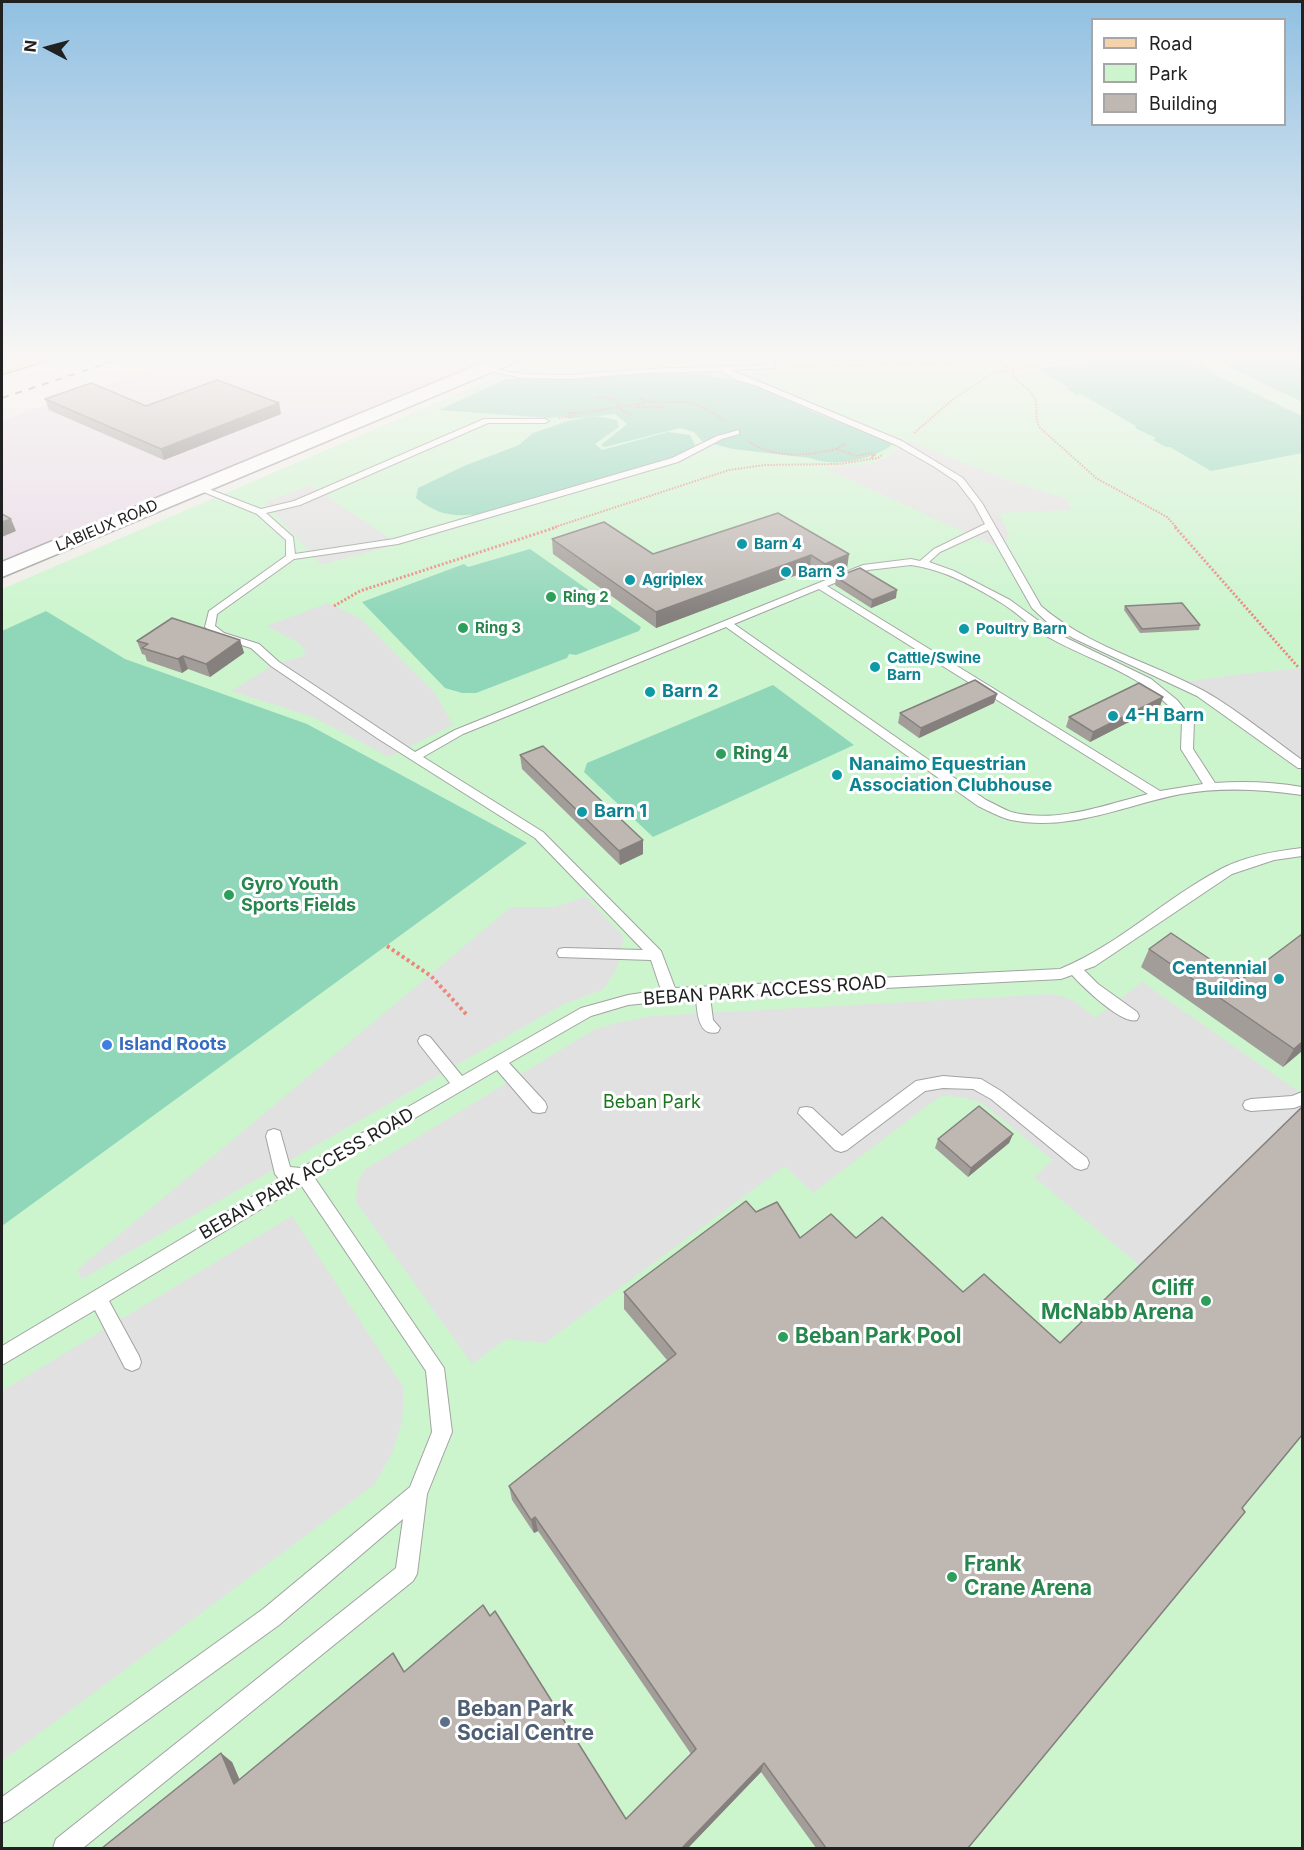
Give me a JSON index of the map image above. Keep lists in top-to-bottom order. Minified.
{"streets":{"street":["LABIEUX ROAD"],"lane":["BEBAN PARK ACCESS ROAD"]},"parks":["Beban Park"],"places":["Barn 4","Barn 3","Agriplex","Ring 2","Ring 3","Poultry Barn","Cattle/Swine Barn","Barn 2","4-H Barn","Ring 4","Nanaimo Equestrian Association Clubhouse","Barn 1","Gyro Youth Sports Fields","Centennial Building","Island Roots","Cliff McNabb Arena","Beban Park Pool","Frank Crane Arena","Beban Park Social Centre"],"legend":["Road","Park","Building"],"north":"left"}
